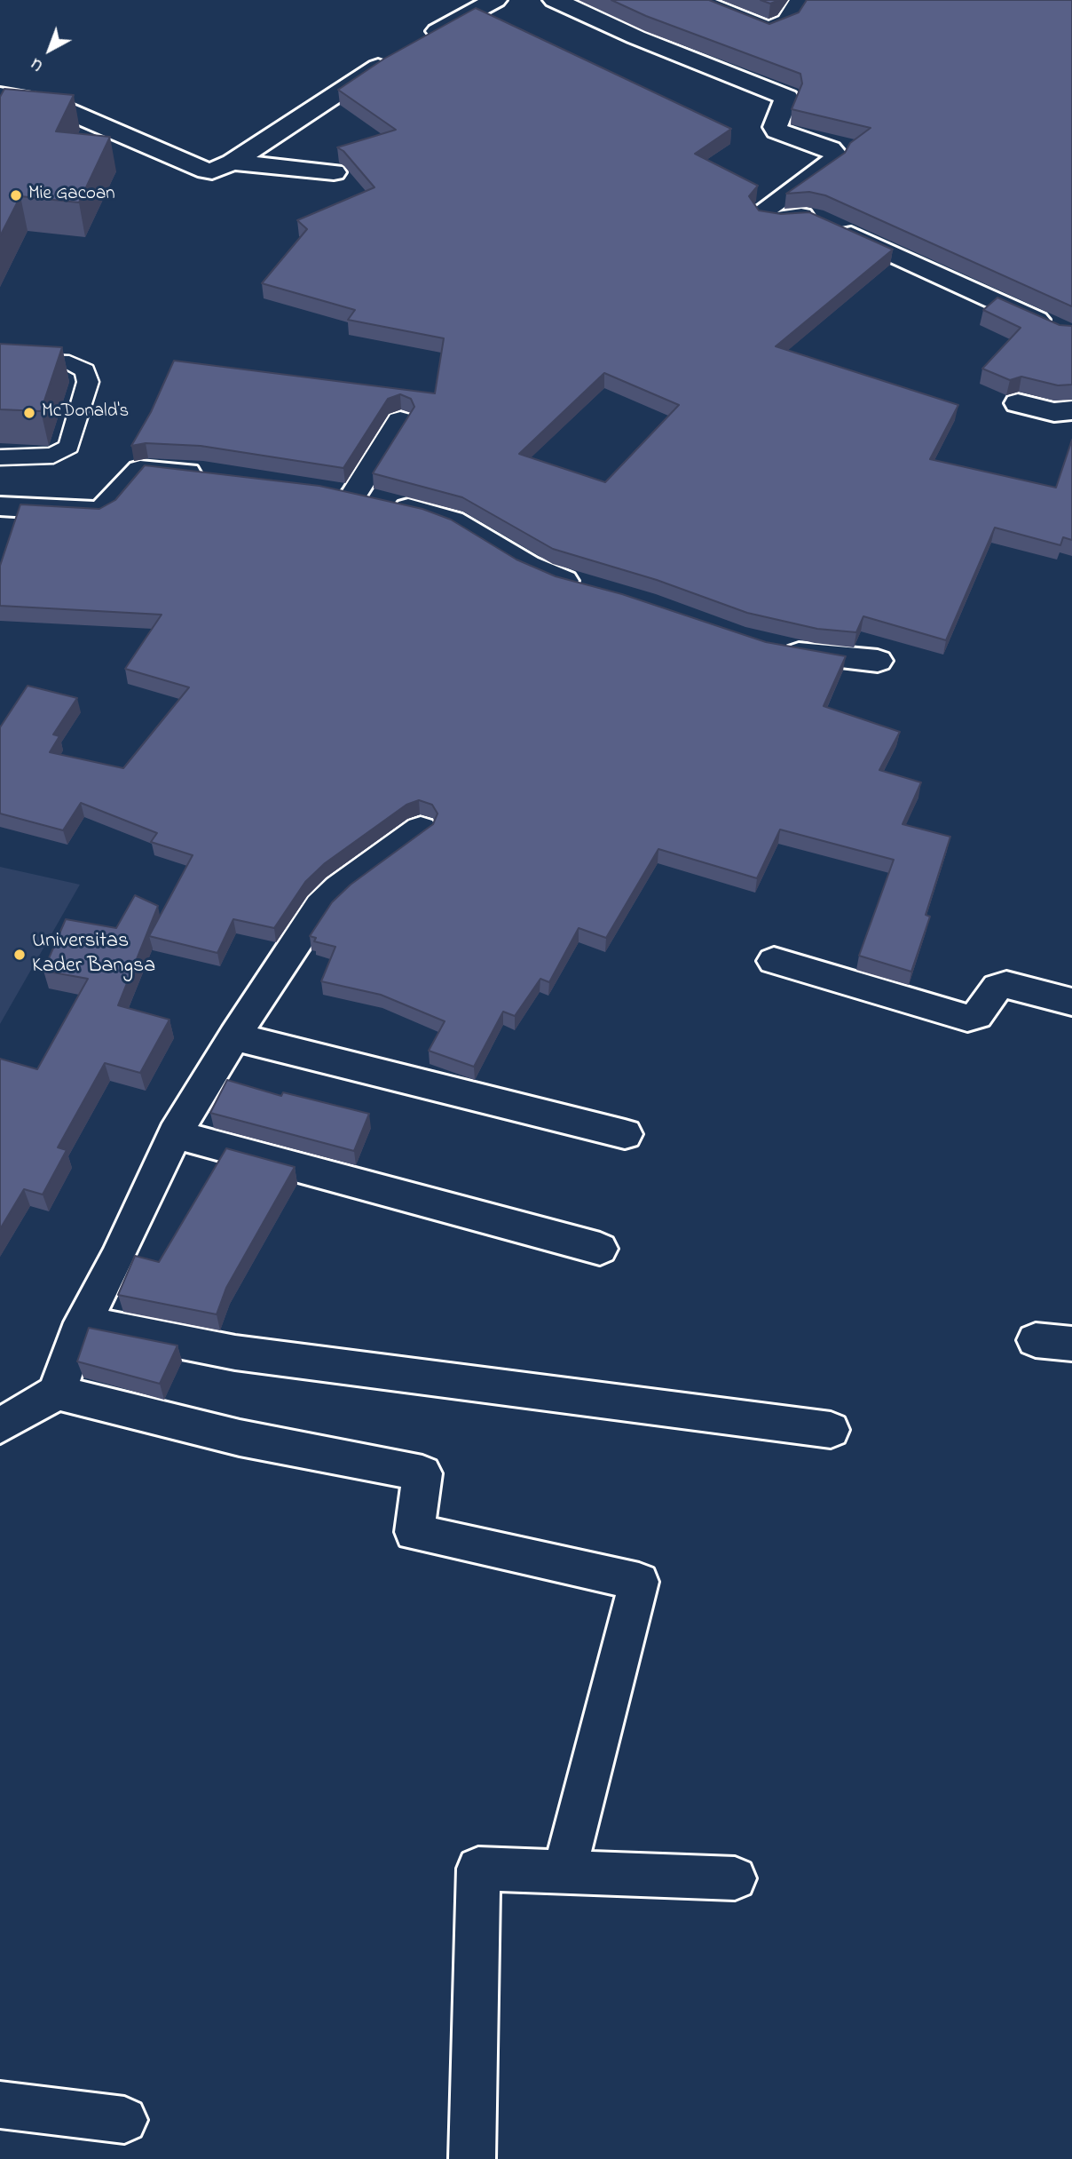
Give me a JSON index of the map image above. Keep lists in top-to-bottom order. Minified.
{"places":["Mie Gacoan","McDonald's","Universitas Kader Bangsa"],"north":"bottom left"}
